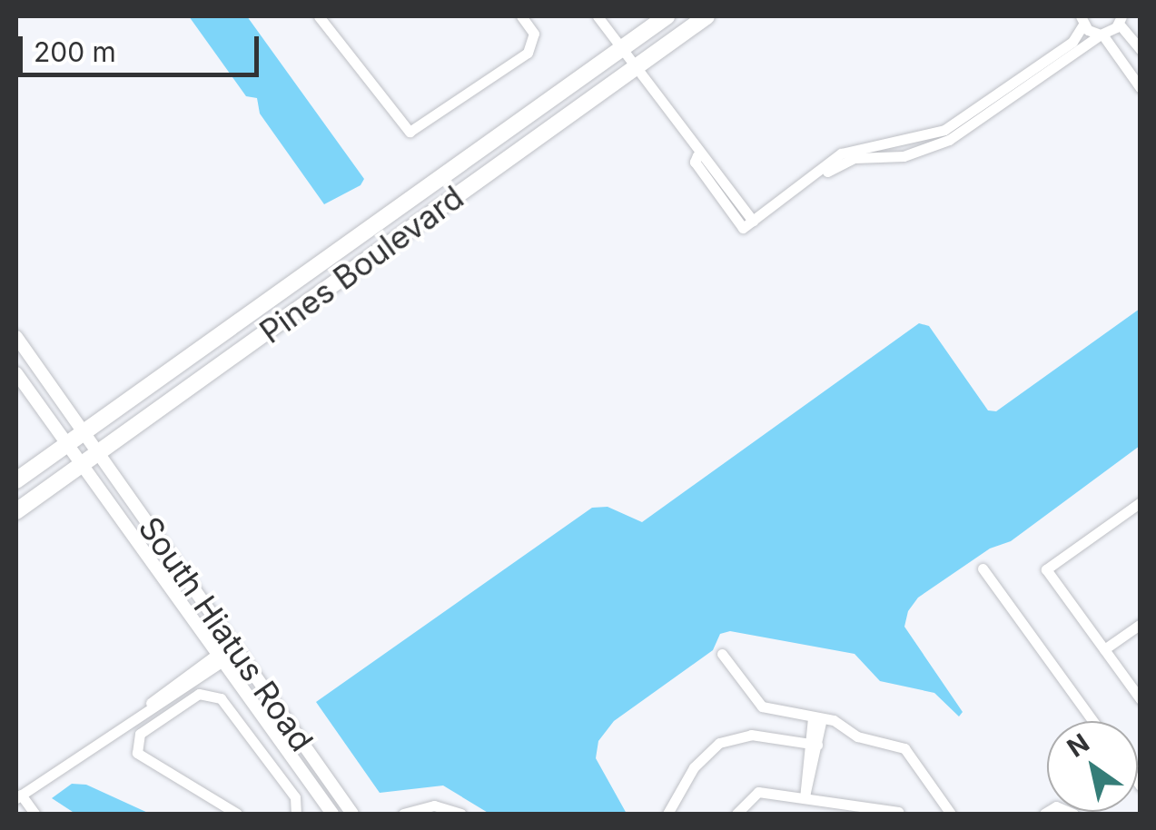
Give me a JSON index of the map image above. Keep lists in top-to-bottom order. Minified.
{"streets":{"highway":["Pines Boulevard"],"main road":["South Hiatus Road"]},"crossings":[["Pines Boulevard","South Hiatus Road"]],"scale_bar":"200 m","north":"top left"}
